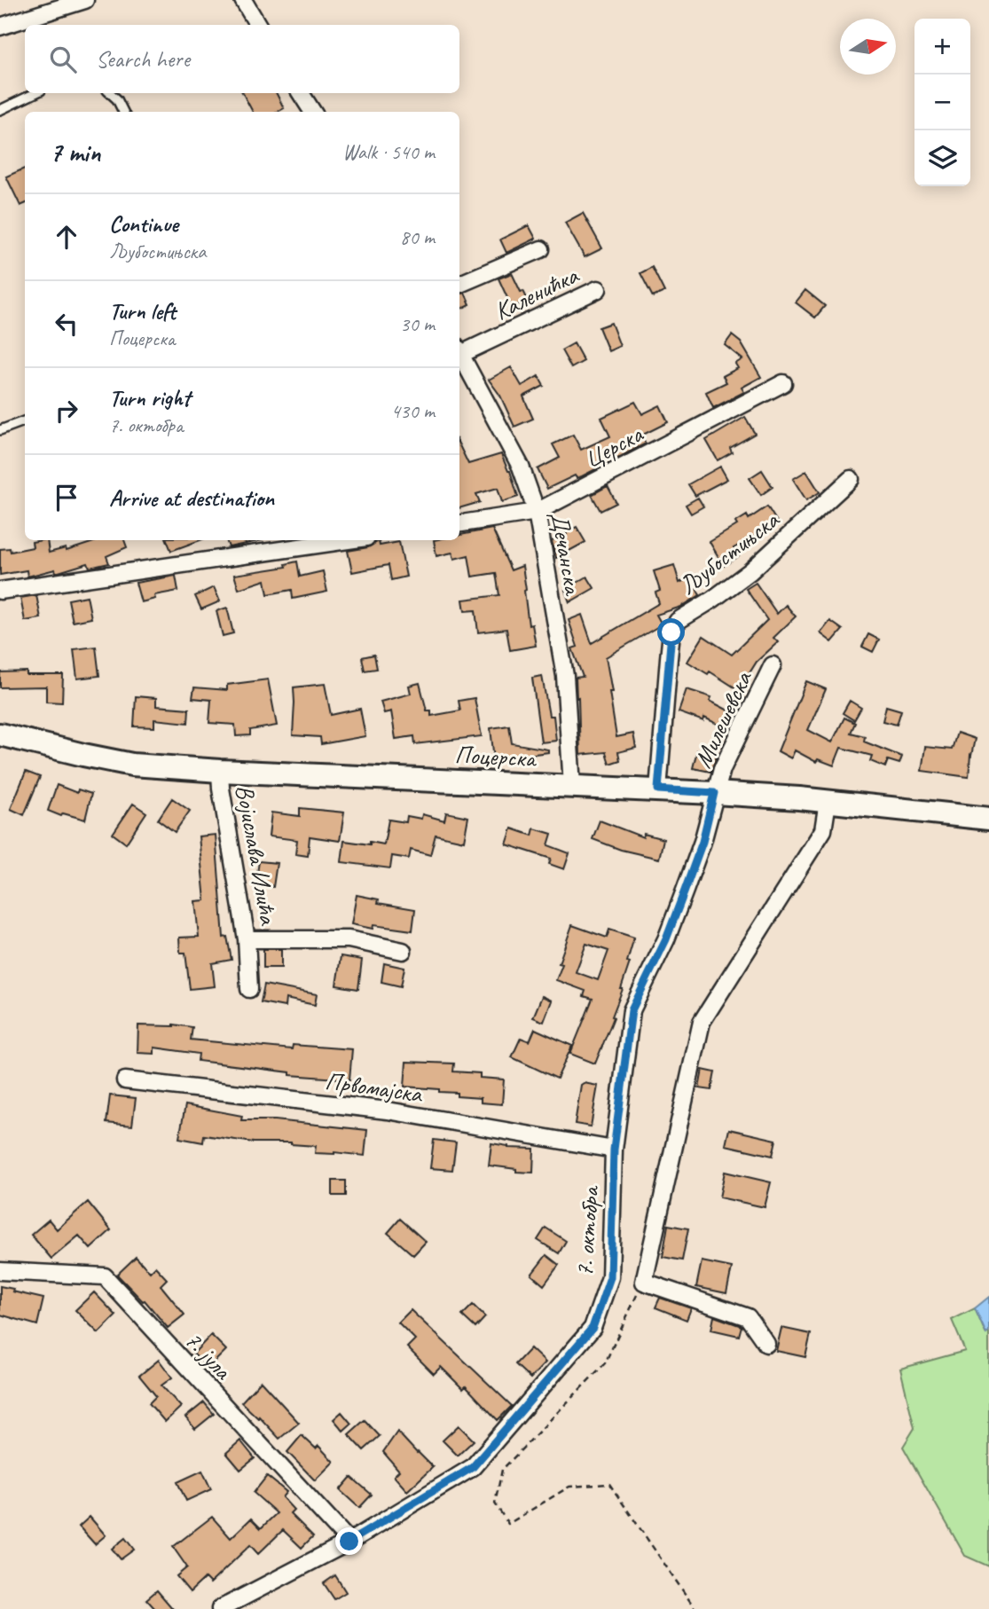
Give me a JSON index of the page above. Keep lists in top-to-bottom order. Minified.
{"streets":{"main road":["Поцерска"],"street":["Каленићка","Церска","Дечанска","Љубостињска","Милешевска","Војислава Илића","Првомајска","7. октобра","7. јула"]},"crossings":[["Церска","Дечанска"],["Дечанска","Поцерска"],["Љубостињска","Поцерска"],["Милешевска","Поцерска"],["Милешевска","7. октобра"],["Поцерска","Војислава Илића"],["Поцерска","7. октобра"],["Првомајска","7. октобра"],["7. октобра","7. јула"]],"north":"right","page":{"map_buttons":["+","−"],"search":"Search here","heading":["7 min","Walk · 540 m"],"list":[["Continue","Љубостињска","80 m"],["Turn left","Поцерска","30 m"],["Turn right","7. октобра","430 m"],"Arrive at destination"]}}
